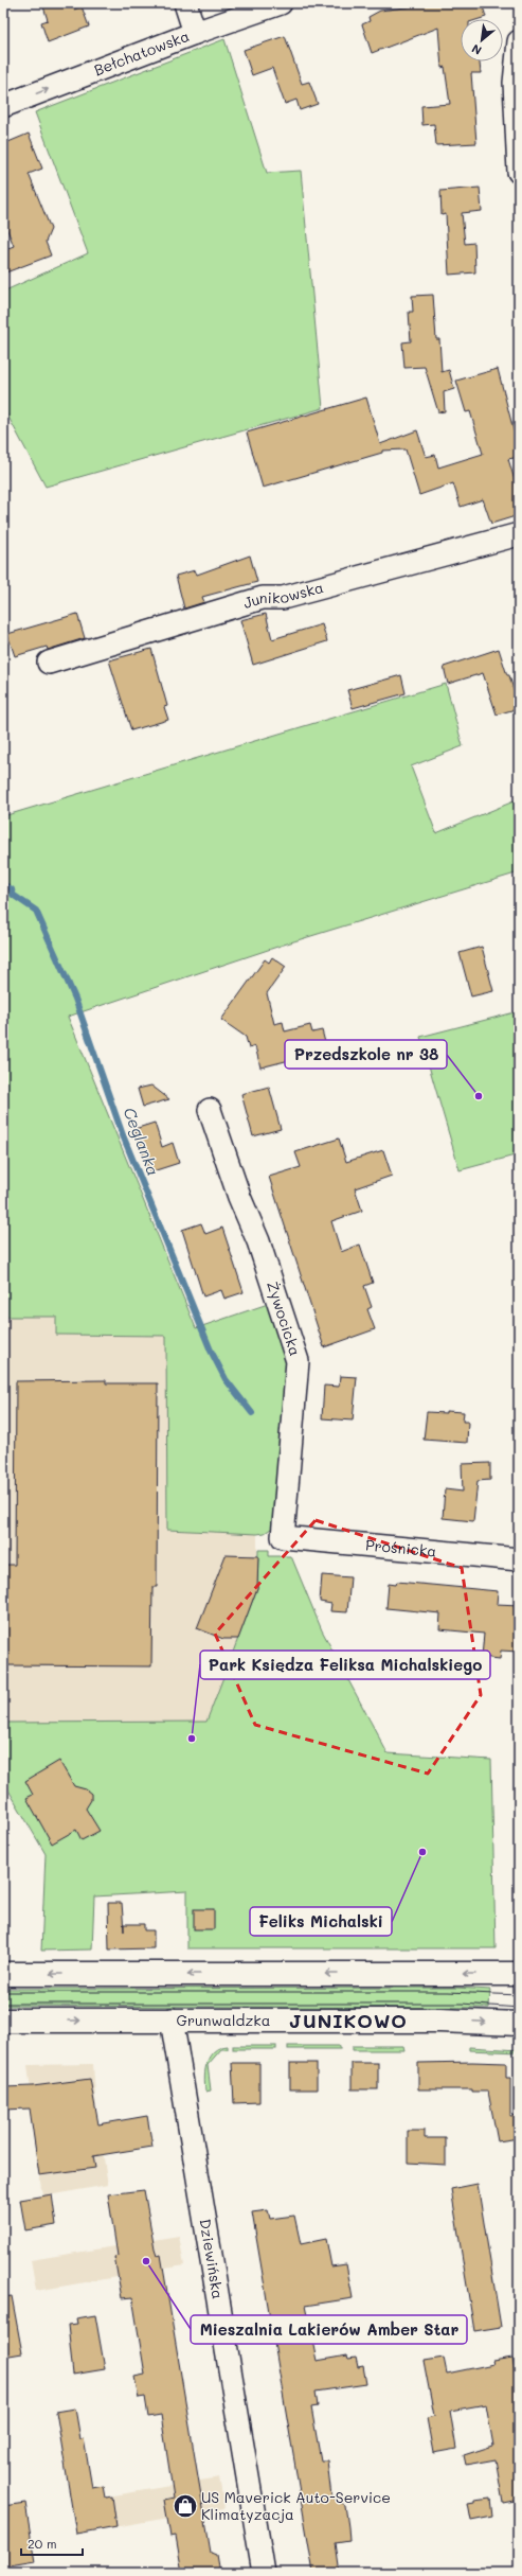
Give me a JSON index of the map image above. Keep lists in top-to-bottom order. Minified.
{"streets":{"street":["Bełchatowska","Junikowska","Żywocicka","Prośnicka","Grunwaldzka","Dziewińska"]},"crossings":[["Żywocicka","Prośnicka"],["Grunwaldzka","Dziewińska"]],"one_way":["Bełchatowska"],"districts":["JUNIKOWO"],"water":["Ceglanka"],"places":{"other":["Przedszkole nr 38","Park Księdza Feliksa Michalskiego","Feliks Michalski","Mieszalnia Lakierów Amber Star"],"shop":["US Maverick Auto-Service Klimatyzacja"]},"scale_bar":"20 m","north":"bottom left"}
